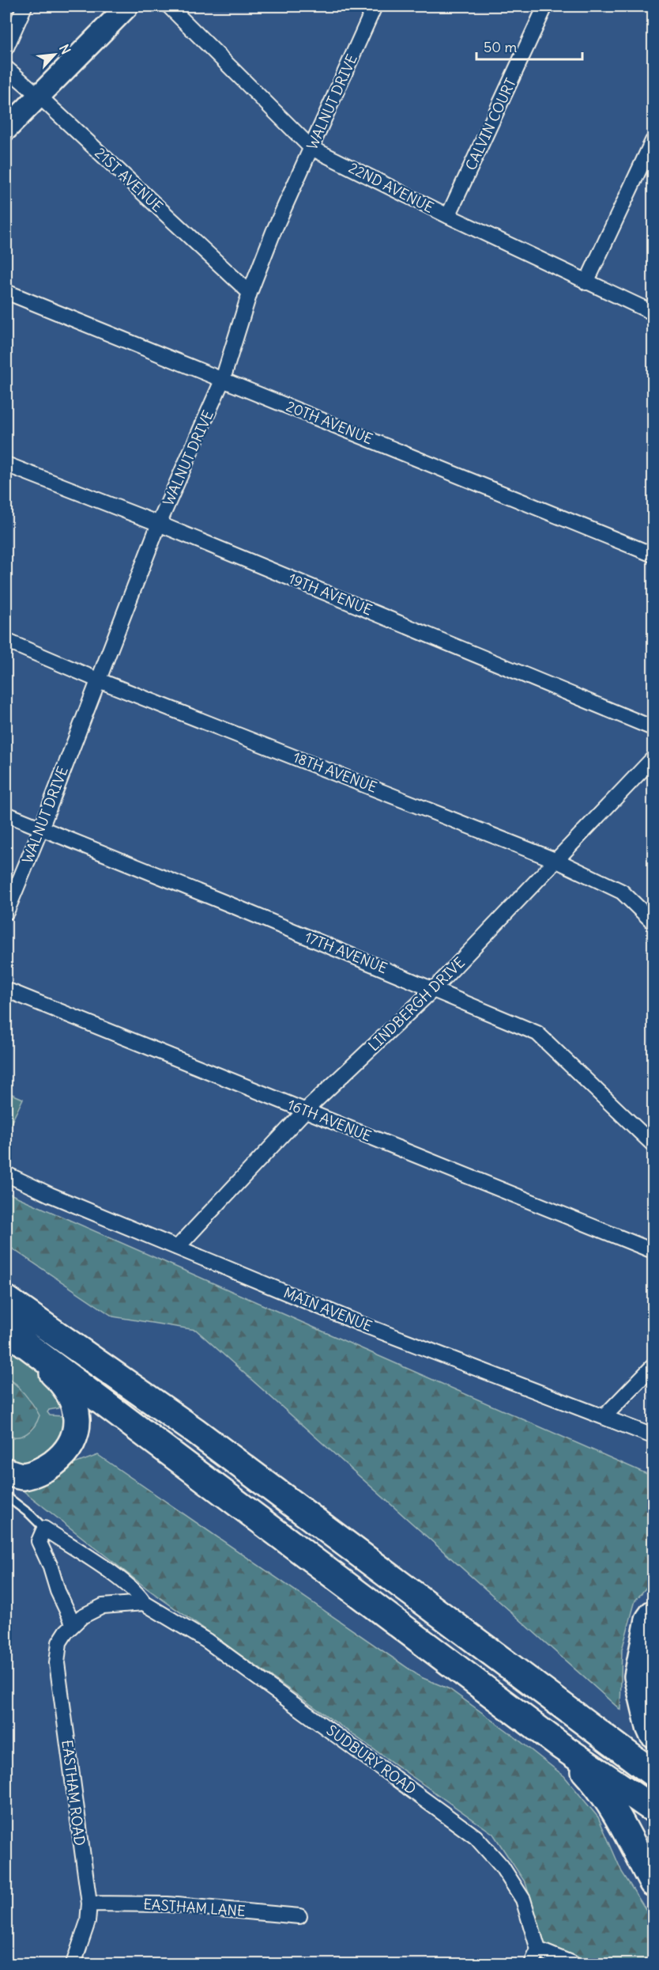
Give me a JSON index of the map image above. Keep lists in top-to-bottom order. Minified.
{"streets":{"street":["WALNUT DRIVE","CALVIN COURT","21ST AVENUE","22ND AVENUE","20TH AVENUE","19TH AVENUE","18TH AVENUE","17TH AVENUE","LINDBERGH DRIVE","16TH AVENUE","MAIN AVENUE","SUDBURY ROAD","EASTHAM ROAD","EASTHAM LANE"]},"crossings":[["WALNUT DRIVE","21ST AVENUE"],["WALNUT DRIVE","22ND AVENUE"],["WALNUT DRIVE","20TH AVENUE"],["WALNUT DRIVE","19TH AVENUE"],["WALNUT DRIVE","18TH AVENUE"],["WALNUT DRIVE","17TH AVENUE"],["CALVIN COURT","22ND AVENUE"],["18TH AVENUE","LINDBERGH DRIVE"],["17TH AVENUE","LINDBERGH DRIVE"],["LINDBERGH DRIVE","16TH AVENUE"],["LINDBERGH DRIVE","MAIN AVENUE"],["SUDBURY ROAD","EASTHAM ROAD"],["EASTHAM ROAD","EASTHAM LANE"]],"scale_bar":"50 m","north":"top right"}
